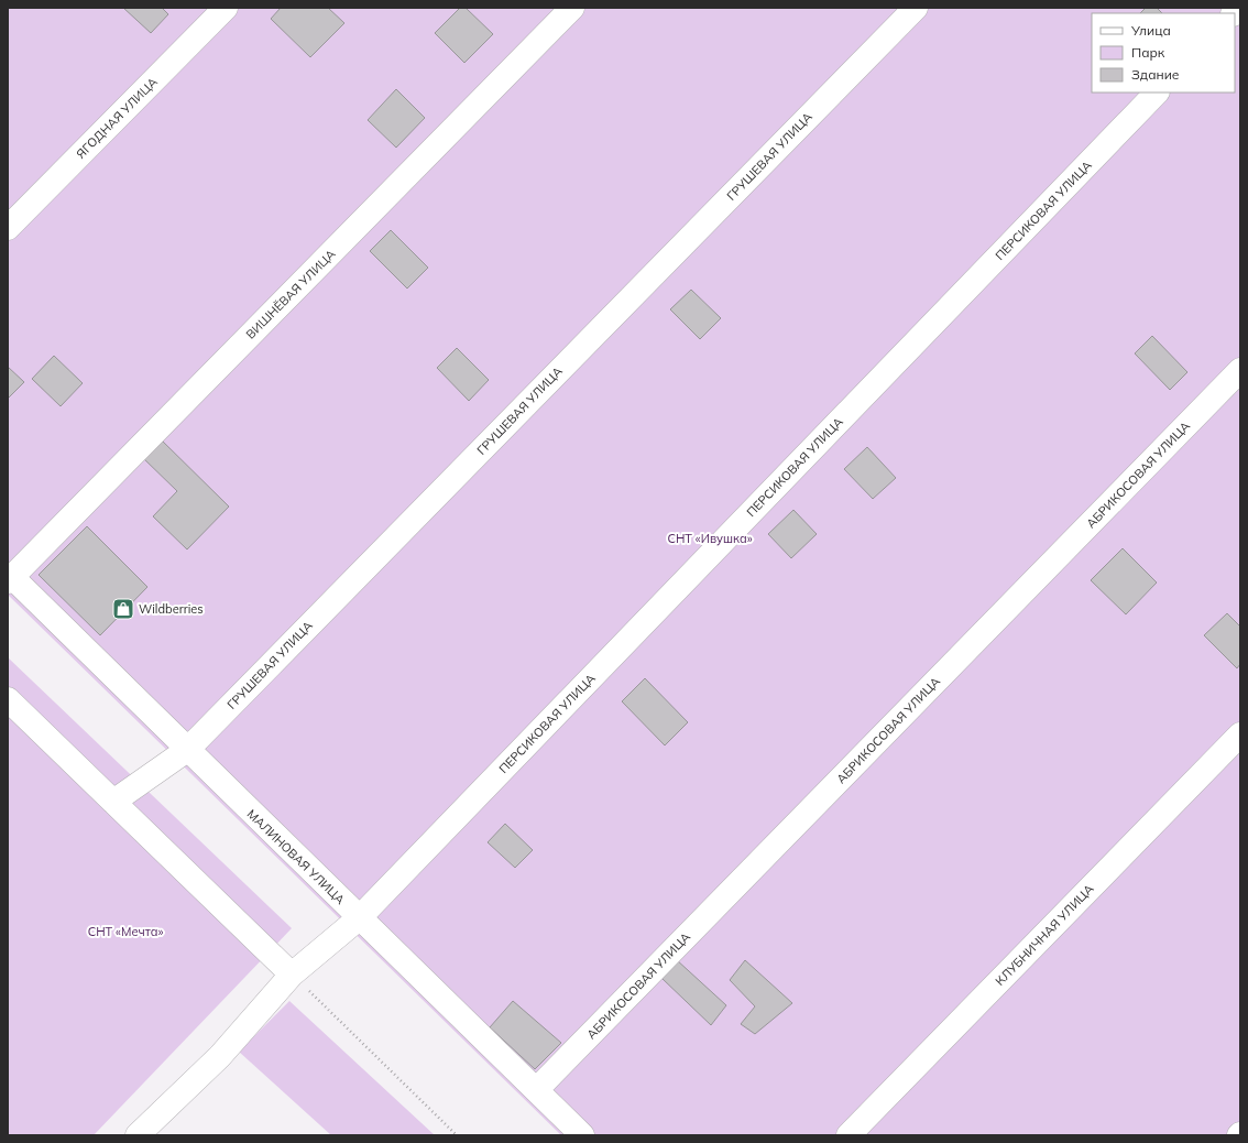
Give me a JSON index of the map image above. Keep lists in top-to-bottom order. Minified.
{"streets":{"street":["ЯГОДНАЯ УЛИЦА","ГРУШЕВАЯ УЛИЦА","ПЕРСИКОВАЯ УЛИЦА","ВИШНЁВАЯ УЛИЦА","АБРИКОСОВАЯ УЛИЦА","МАЛИНОВАЯ УЛИЦА","КЛУБНИЧНАЯ УЛИЦА"]},"crossings":[["ГРУШЕВАЯ УЛИЦА","МАЛИНОВАЯ УЛИЦА"],["ПЕРСИКОВАЯ УЛИЦА","МАЛИНОВАЯ УЛИЦА"],["ВИШНЁВАЯ УЛИЦА","МАЛИНОВАЯ УЛИЦА"],["АБРИКОСОВАЯ УЛИЦА","МАЛИНОВАЯ УЛИЦА"]],"parks":["СНТ «Ивушка»","СНТ «Мечта»"],"places":{"shop":["Wildberries"]},"legend":["Улица","Парк","Здание"]}
